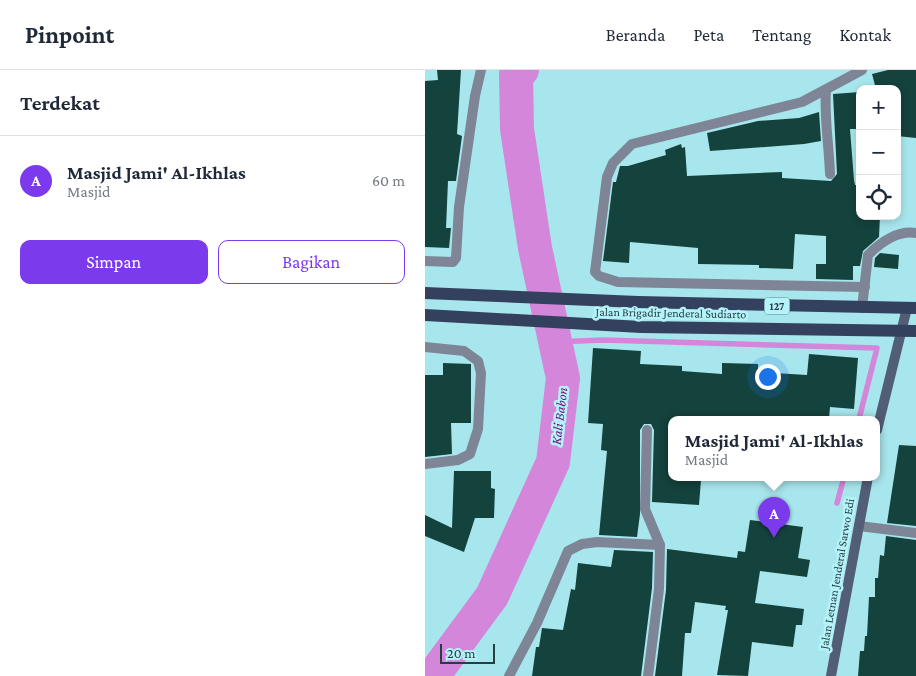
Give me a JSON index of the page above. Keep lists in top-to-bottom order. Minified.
{"streets":{"main road":["127","Jalan Brigadir Jenderal Sudiarto","Jalan Letnan Jenderal Sarwo Edi"]},"water":["Kali Babon"],"scale_bar":"20 m","page":{"header":"Pinpoint","nav":["Beranda","Peta","Tentang","Kontak"],"heading":"Terdekat","map_buttons":["+","−"],"list":[{"mark":"A","name":"Masjid Jami' Al-Ikhlas","note":"Masjid","value":"60 m"}],"buttons":["Simpan","Bagikan"],"popup":["Masjid Jami' Al-Ikhlas","Masjid"],"pins":"A","scale":"20 m"}}
